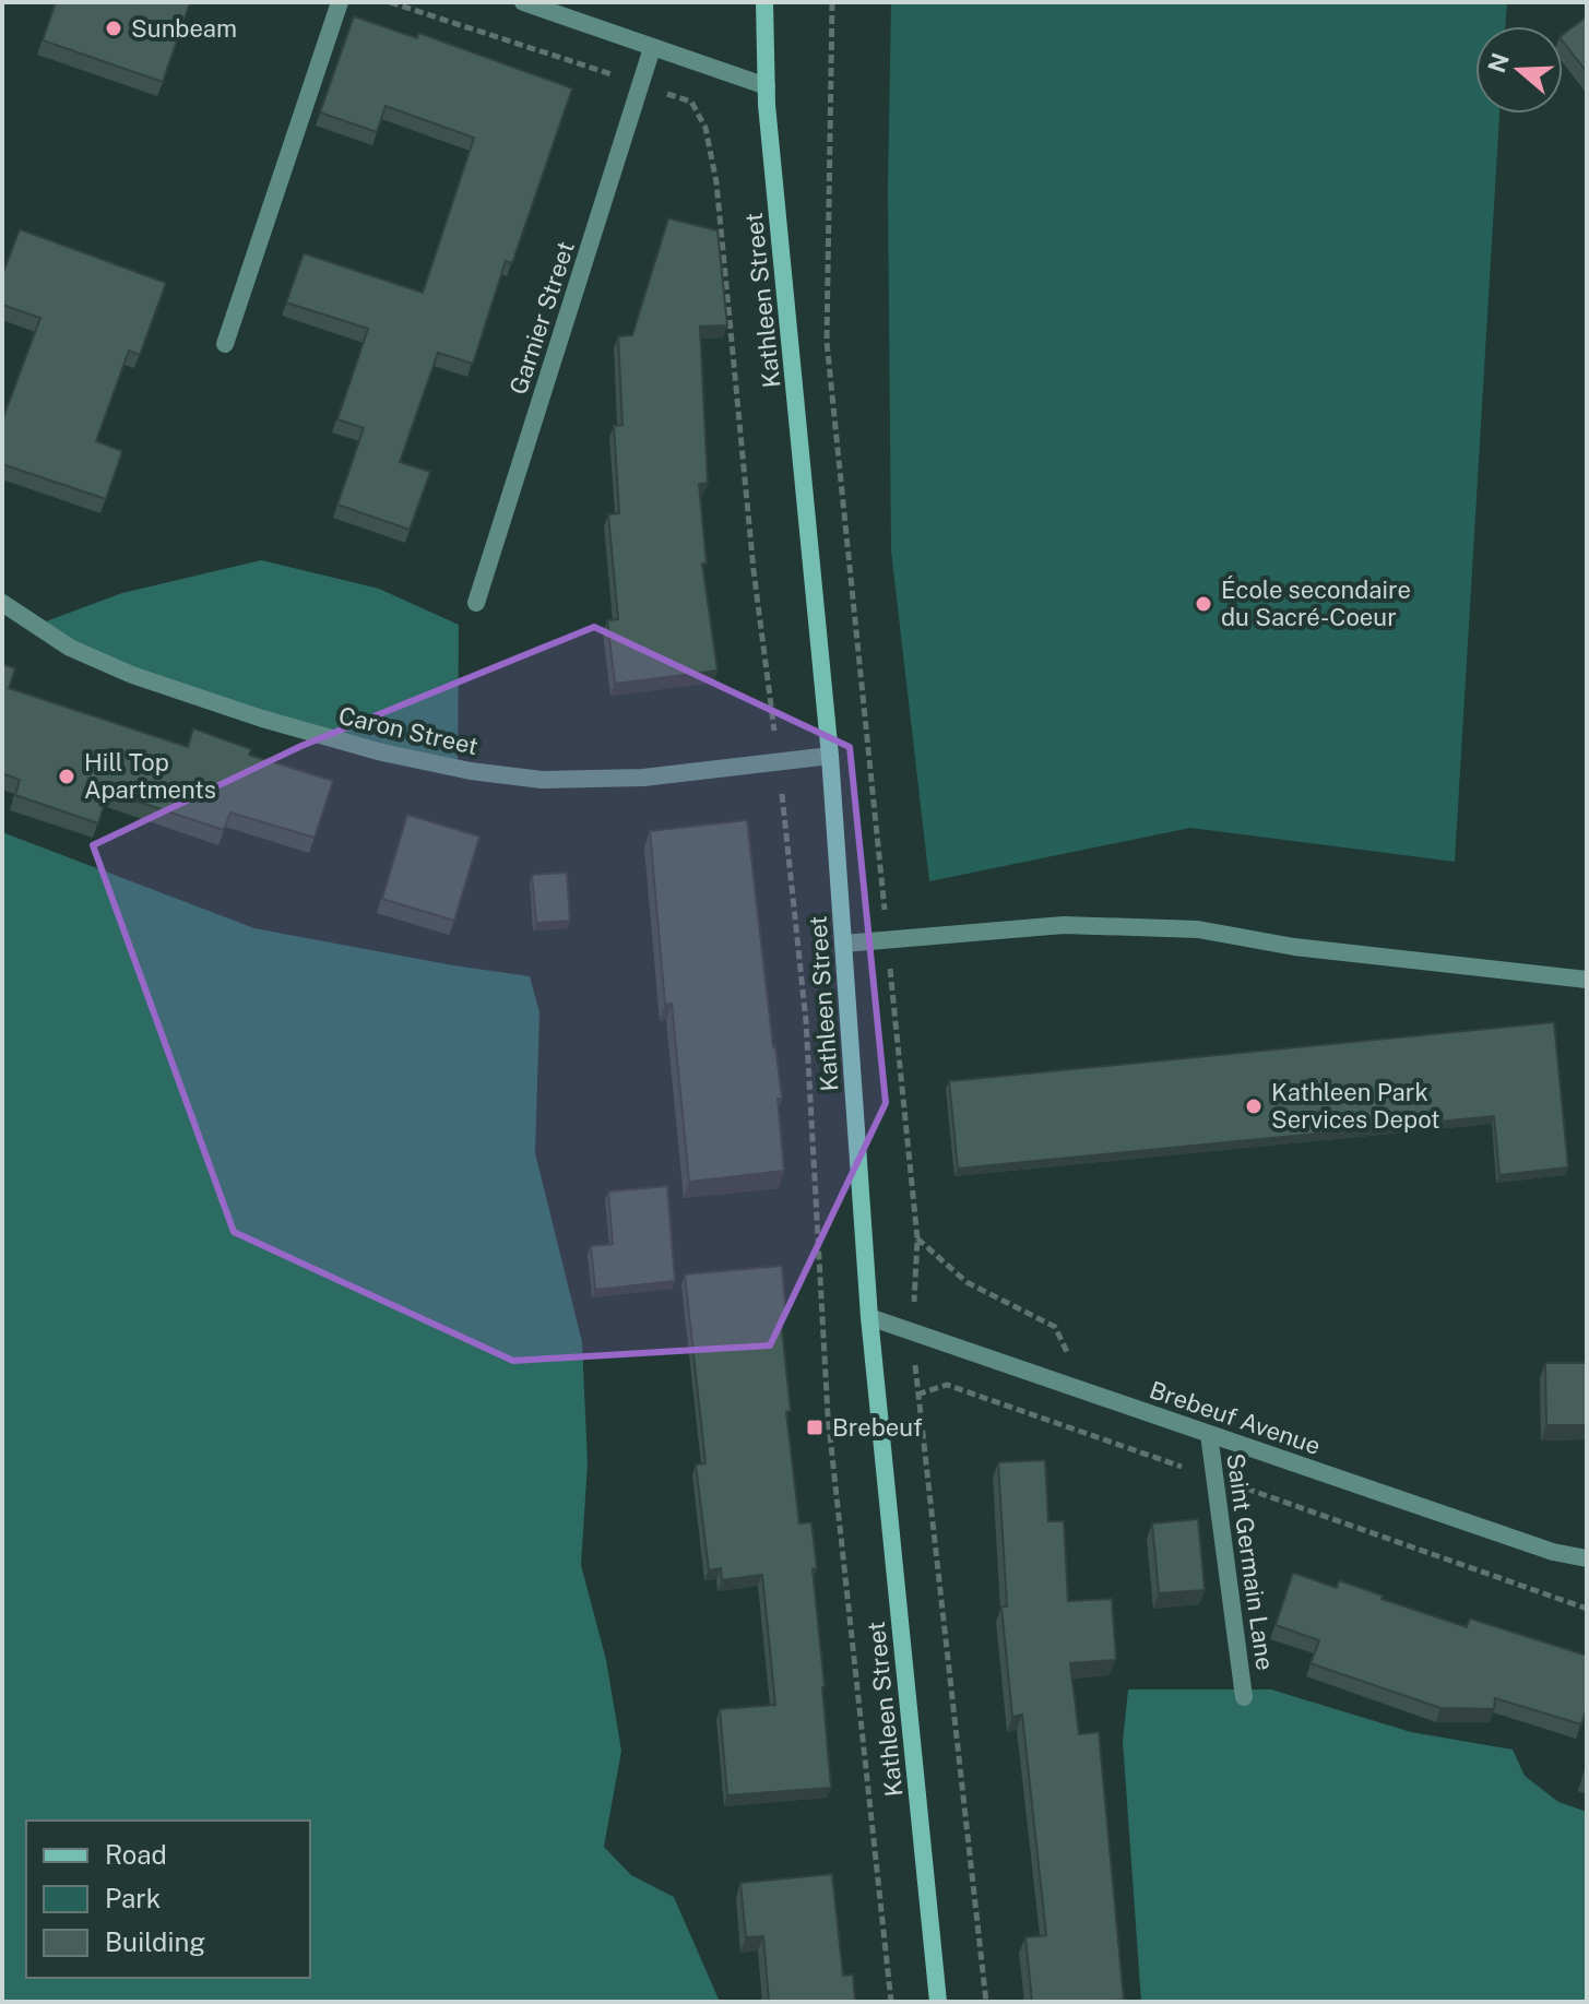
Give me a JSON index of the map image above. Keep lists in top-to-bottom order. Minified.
{"streets":{"street":["Kathleen Street","Garnier Street","Caron Street","Brebeuf Avenue","Saint Germain Lane"]},"crossings":[["Kathleen Street","Caron Street"],["Kathleen Street","Brebeuf Avenue"],["Brebeuf Avenue","Saint Germain Lane"]],"places":{"other":["Sunbeam","École secondaire du Sacré-Coeur","Hill Top Apartments","Kathleen Park Services Depot"],"transit":["Brebeuf"]},"legend":["Road","Park","Building"],"north":"left"}
